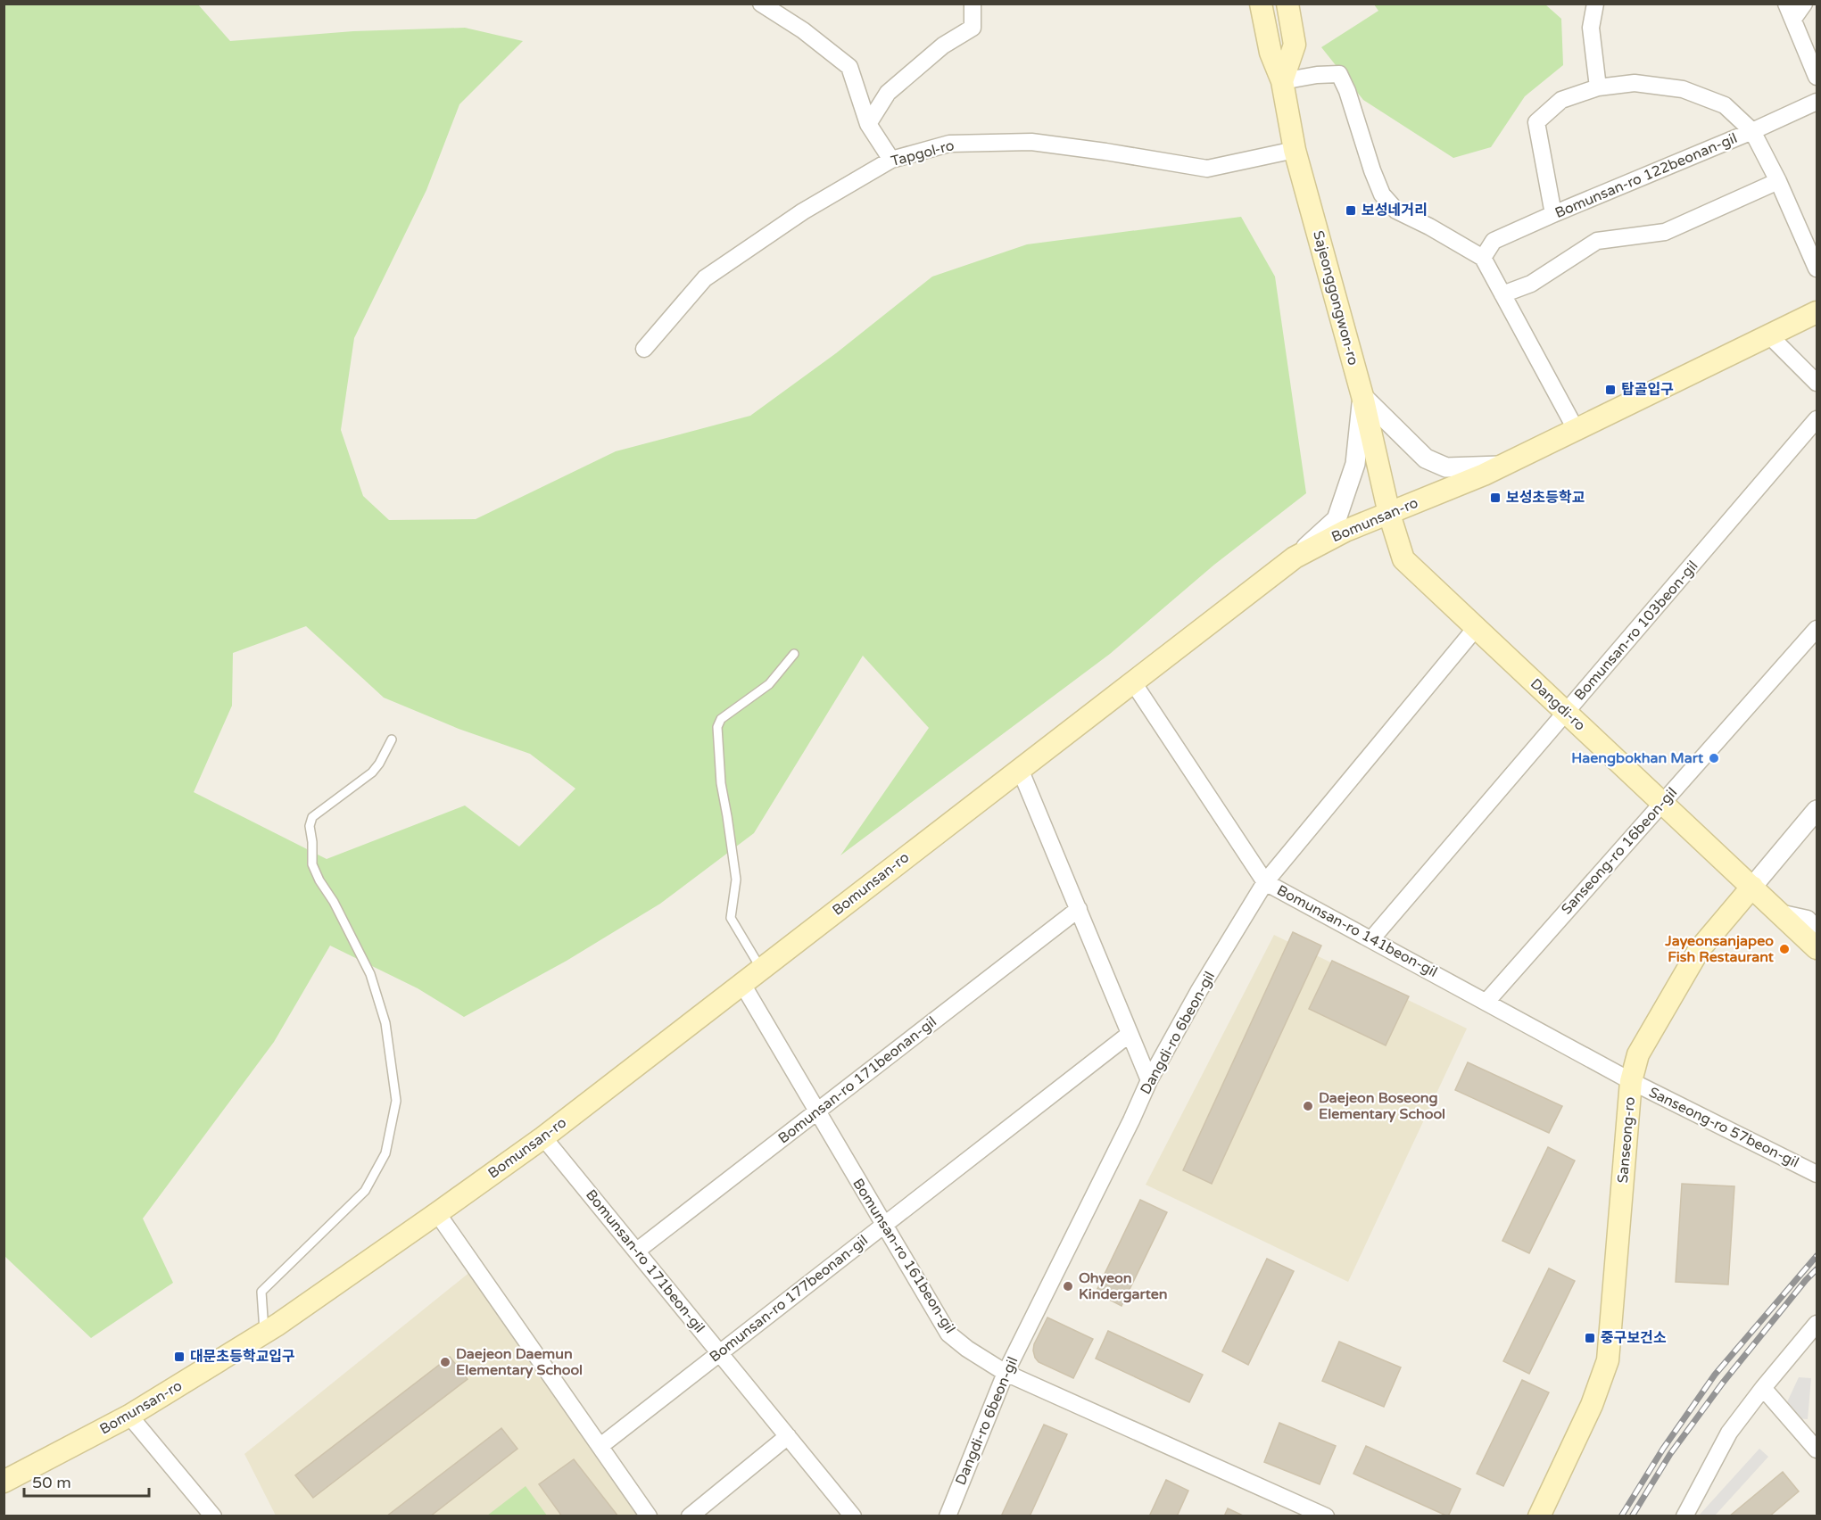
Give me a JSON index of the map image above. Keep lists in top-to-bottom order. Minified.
{"streets":{"main road":["Sajeonggongwon-ro","Bomunsan-ro","Dangdi-ro","Sanseong-ro"],"street":["Tapgol-ro","Bomunsan-ro 122beonan-gil","Bomunsan-ro 103beon-gil","Sanseong-ro 16beon-gil","Bomunsan-ro 141beon-gil","Dangdi-ro 6beon-gil","Bomunsan-ro 171beonan-gil","Sanseong-ro 57beon-gil","Bomunsan-ro 161beon-gil","Bomunsan-ro 171beon-gil","Bomunsan-ro 177beonan-gil"]},"crossings":[["Tapgol-ro","Sajeonggongwon-ro"],["Sajeonggongwon-ro","Bomunsan-ro"],["Sajeonggongwon-ro","Dangdi-ro"],["Bomunsan-ro","Dangdi-ro"],["Bomunsan-ro","Bomunsan-ro 141beon-gil"],["Bomunsan-ro","Bomunsan-ro 161beon-gil"],["Bomunsan-ro","Bomunsan-ro 171beon-gil"],["Bomunsan-ro 103beon-gil","Dangdi-ro"],["Bomunsan-ro 103beon-gil","Bomunsan-ro 141beon-gil"],["Dangdi-ro","Sanseong-ro 16beon-gil"],["Dangdi-ro","Dangdi-ro 6beon-gil"],["Dangdi-ro","Sanseong-ro"],["Sanseong-ro 16beon-gil","Bomunsan-ro 141beon-gil"],["Bomunsan-ro 141beon-gil","Dangdi-ro 6beon-gil"],["Bomunsan-ro 141beon-gil","Sanseong-ro 57beon-gil"],["Bomunsan-ro 141beon-gil","Sanseong-ro"],["Dangdi-ro 6beon-gil","Bomunsan-ro 161beon-gil"],["Bomunsan-ro 171beonan-gil","Bomunsan-ro 161beon-gil"],["Bomunsan-ro 171beonan-gil","Bomunsan-ro 171beon-gil"],["Sanseong-ro 57beon-gil","Sanseong-ro"],["Bomunsan-ro 161beon-gil","Bomunsan-ro 177beonan-gil"],["Bomunsan-ro 171beon-gil","Bomunsan-ro 177beonan-gil"]],"places":{"transit":["보성네거리","탑골입구","보성초등학교","중구보건소","대문초등학교입구"],"other":["Haengbokhan Mart","Jayeonsanjapeo Fish Restaurant","Daejeon Boseong Elementary School","Ohyeon Kindergarten","Daejeon Daemun Elementary School"]},"scale_bar":"50 m"}
